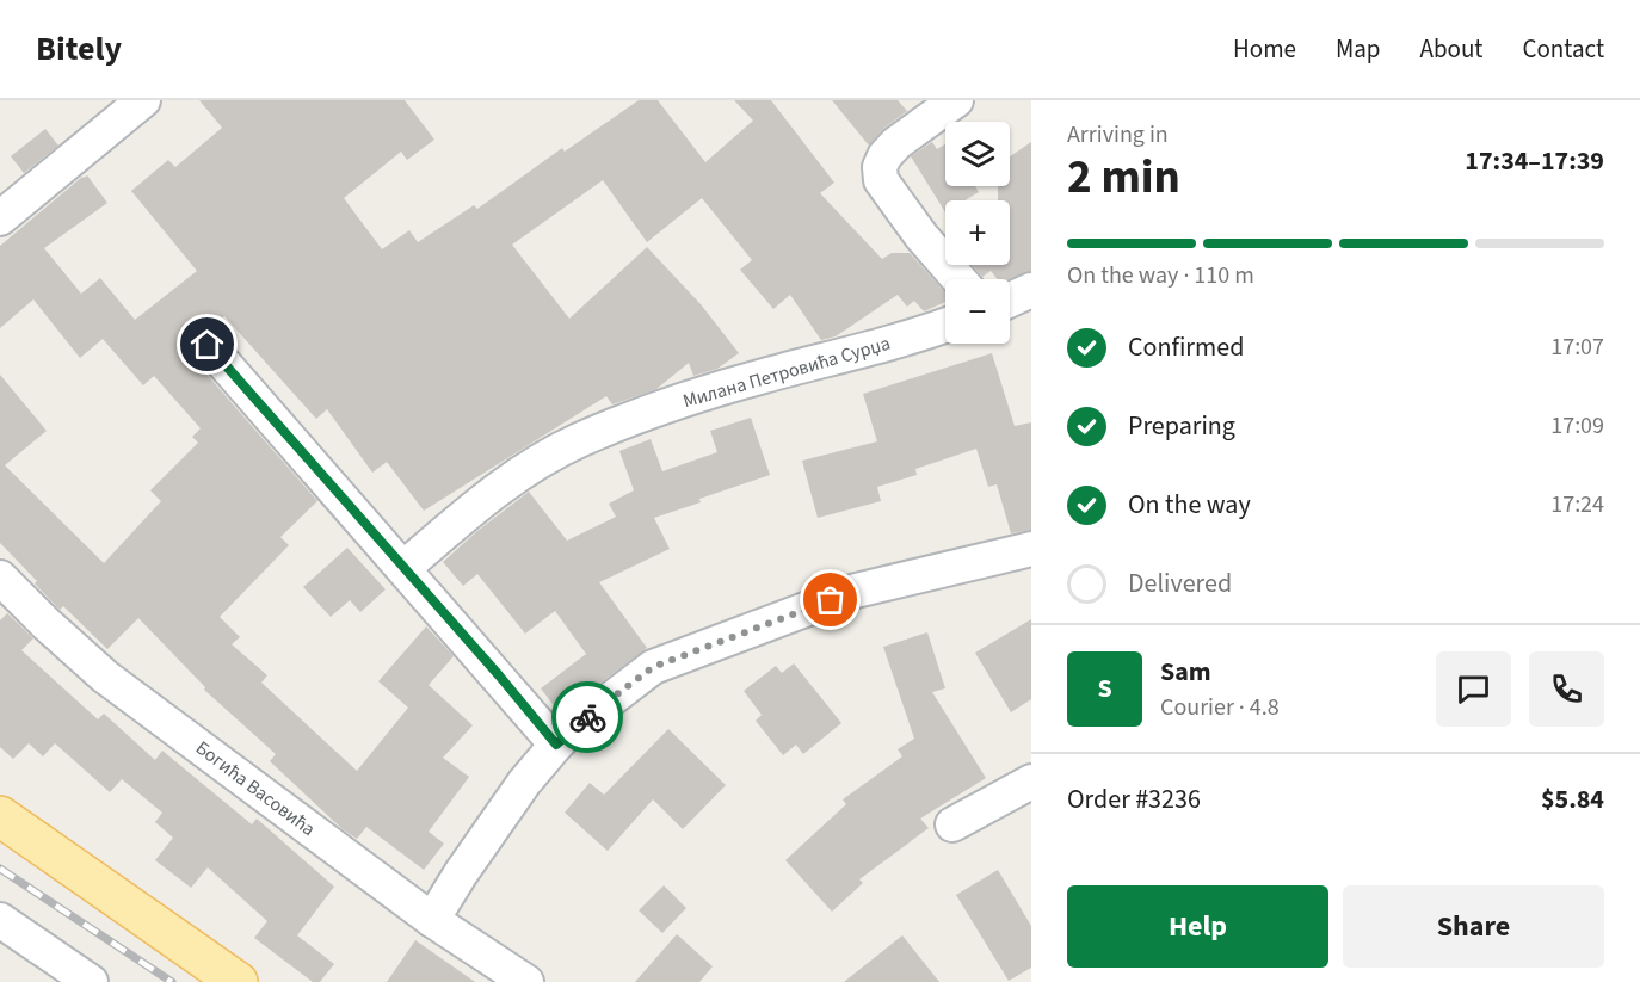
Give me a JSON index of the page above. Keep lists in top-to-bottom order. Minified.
{"streets":{"street":["Милана Петровића Сурџа","Богића Васовића"]},"page":{"header":"Bitely","nav":["Home","Map","About","Contact"],"heading":["2 min","Arriving in","17:34–17:39"],"panel":["Sam","Courier · 4.8","Order #3236","$5.84"],"map_buttons":["+","−"],"bar":"On the way · 110 m","list":[["Confirmed","17:07"],["Preparing","17:09"],["On the way","17:24"],"Delivered"],"round":"S","buttons":["Help","Share"]}}
